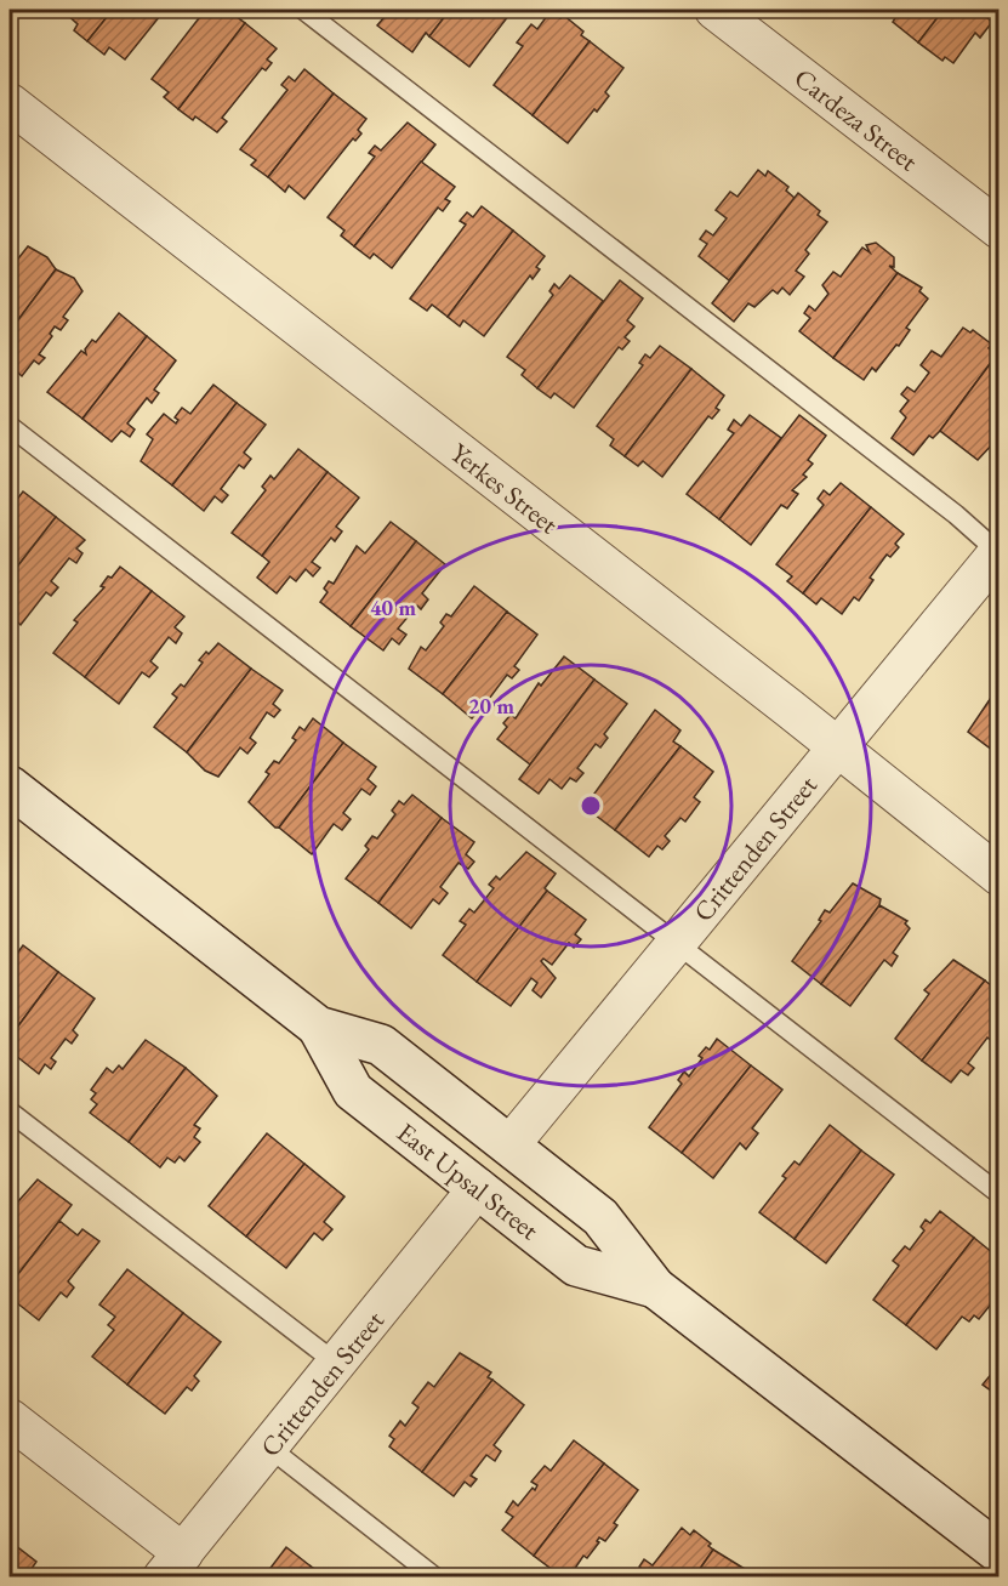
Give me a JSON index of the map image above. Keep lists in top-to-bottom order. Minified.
{"streets":{"street":["Cardeza Street","Yerkes Street","Crittenden Street","East Upsal Street"]},"crossings":[["Yerkes Street","Crittenden Street"],["Crittenden Street","East Upsal Street"]],"rings":["40 m","20 m"]}
